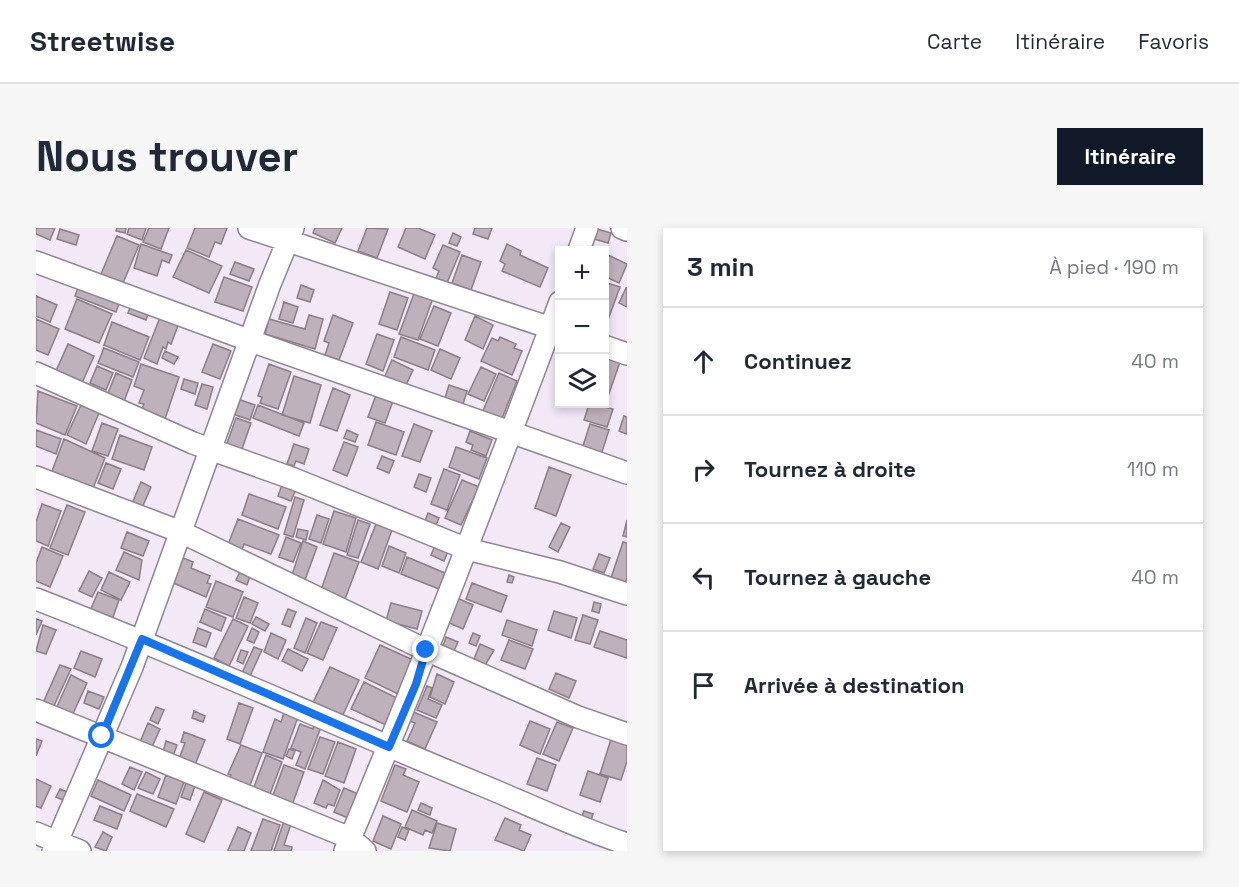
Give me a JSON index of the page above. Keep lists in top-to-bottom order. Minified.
{"page":{"header":"Streetwise","nav":["Carte","Itinéraire","Favoris"],"buttons":"Itinéraire","title":"Nous trouver","heading":["3 min","À pied · 190 m"],"map_buttons":["+","−"],"list":[["Continuez","40 m"],["Tournez à droite","110 m"],["Tournez à gauche","40 m"],"Arrivée à destination"]}}
